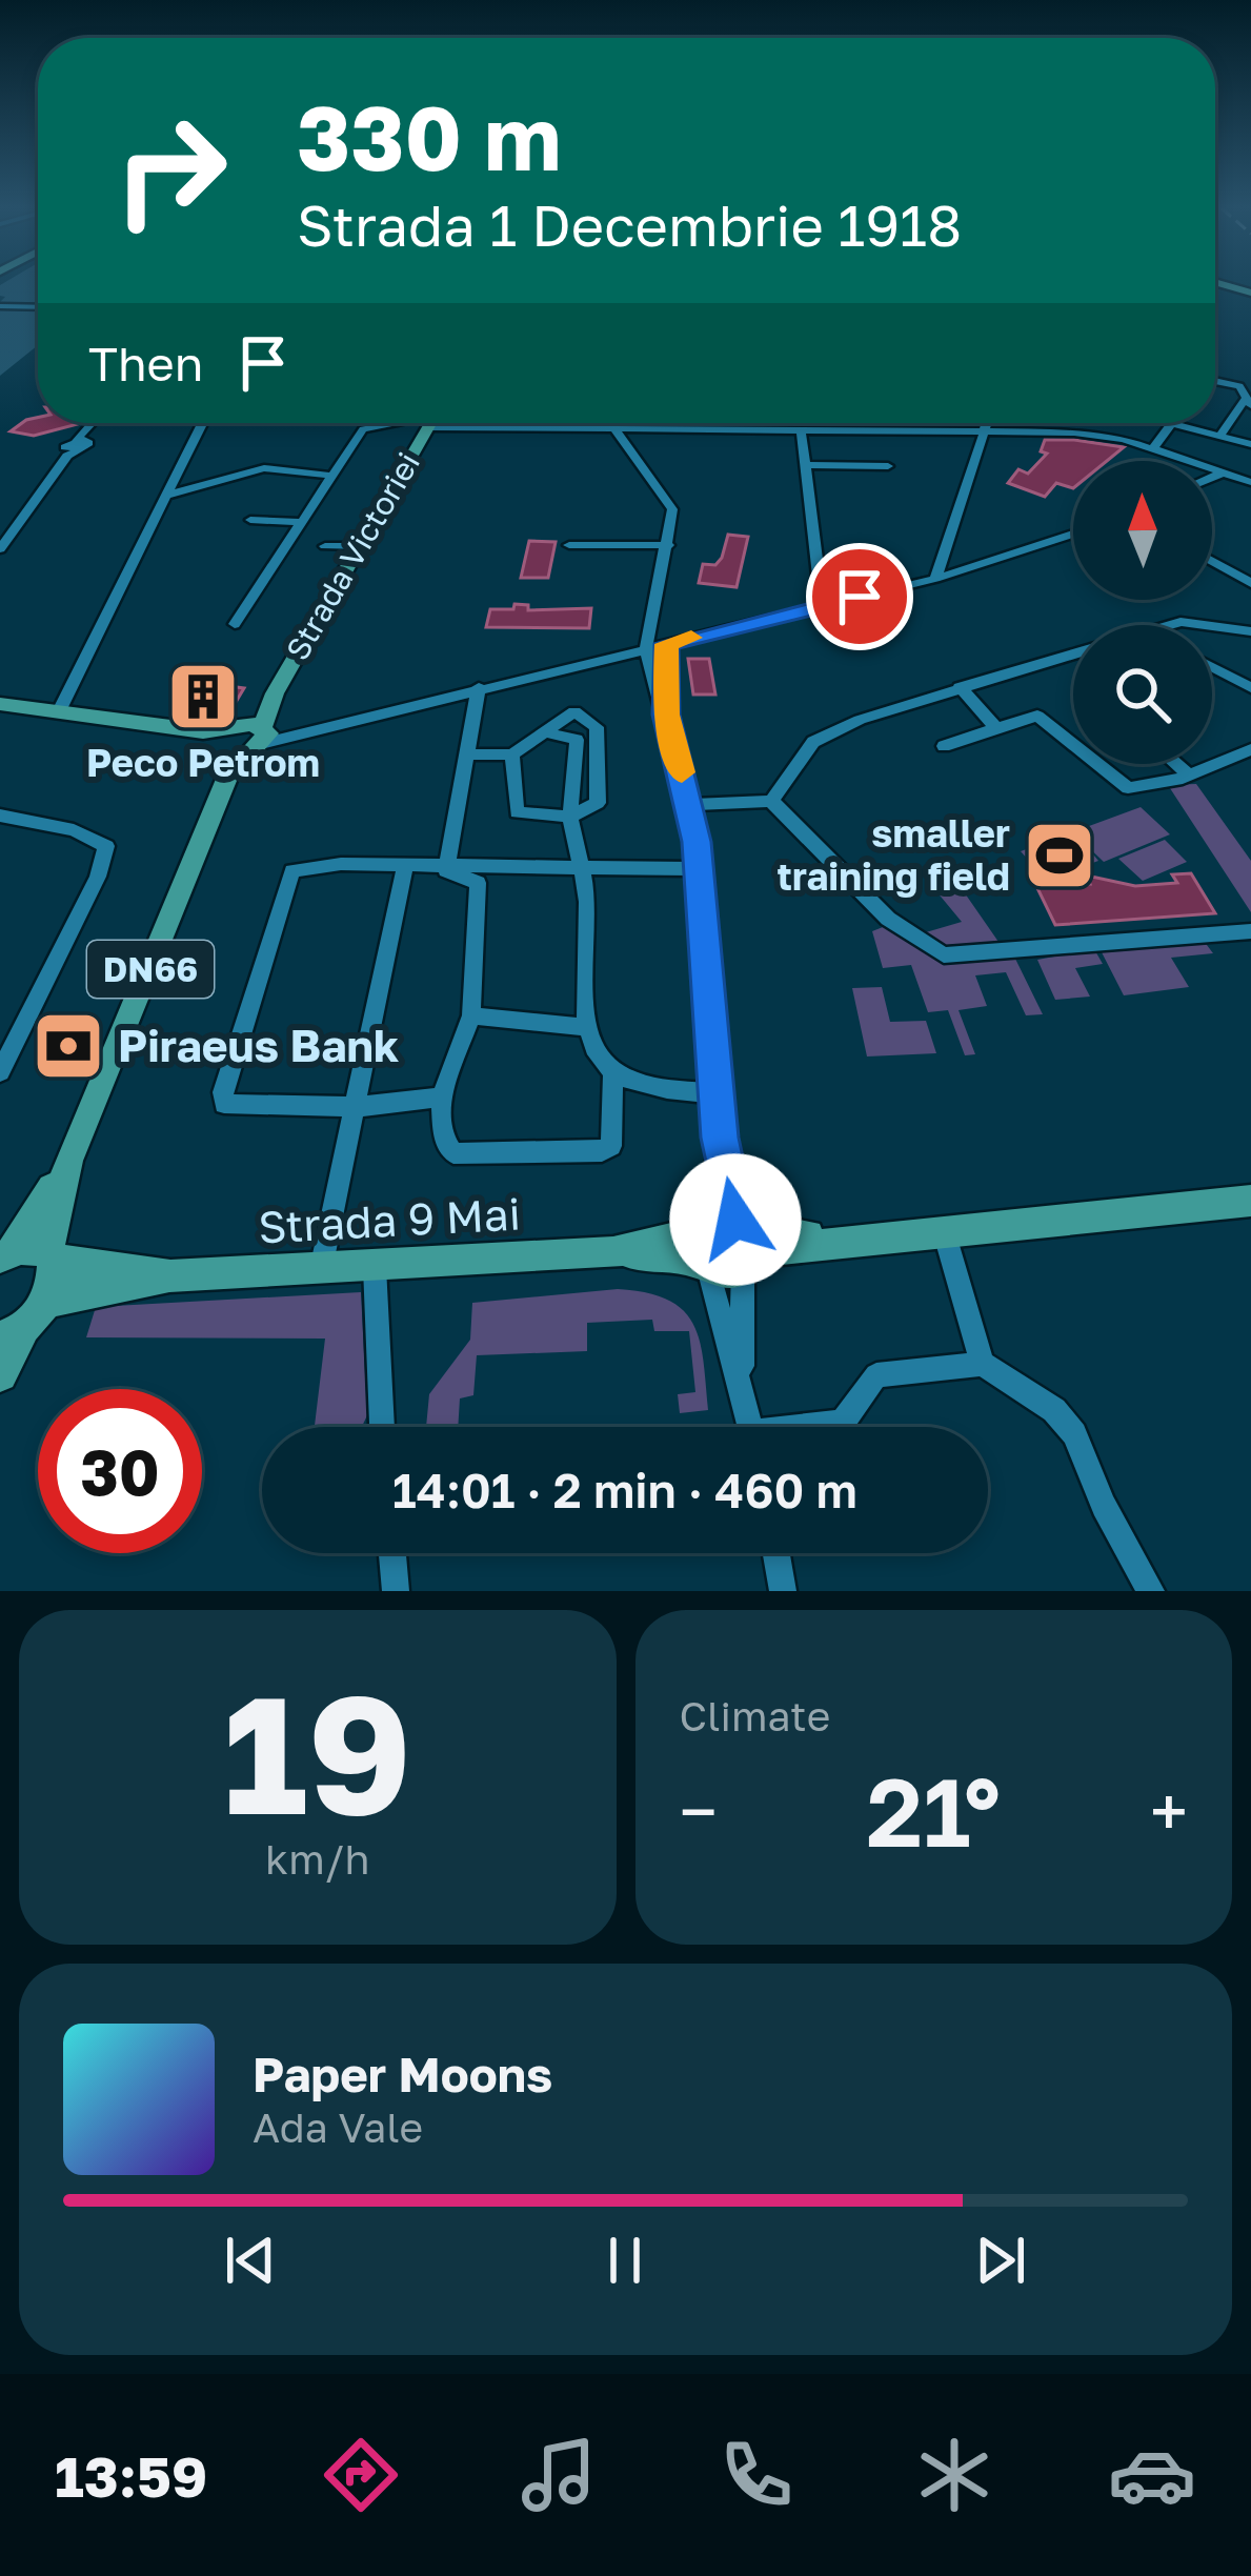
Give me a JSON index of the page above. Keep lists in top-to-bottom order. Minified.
{"streets":{"main road":["Strada Victoriei","DN66","Strada 9 Mai"]},"crossings":[["Strada Victoriei","Strada 9 Mai"]],"places":{"building":["Peco Petrom"],"sports":["smaller training field"],"bank":["Piraeus Bank"]},"north":"top","page":{"turn":["330 m","Strada 1 Decembrie 1918"],"then":"Then","limit":"30","trip":"14:01 · 2 min · 460 m","tile":[["19","km/h"],"Climate"],"heat":["−","21°","+"],"song":["Paper Moons","Ada Vale"],"tabs":"13:59"}}
